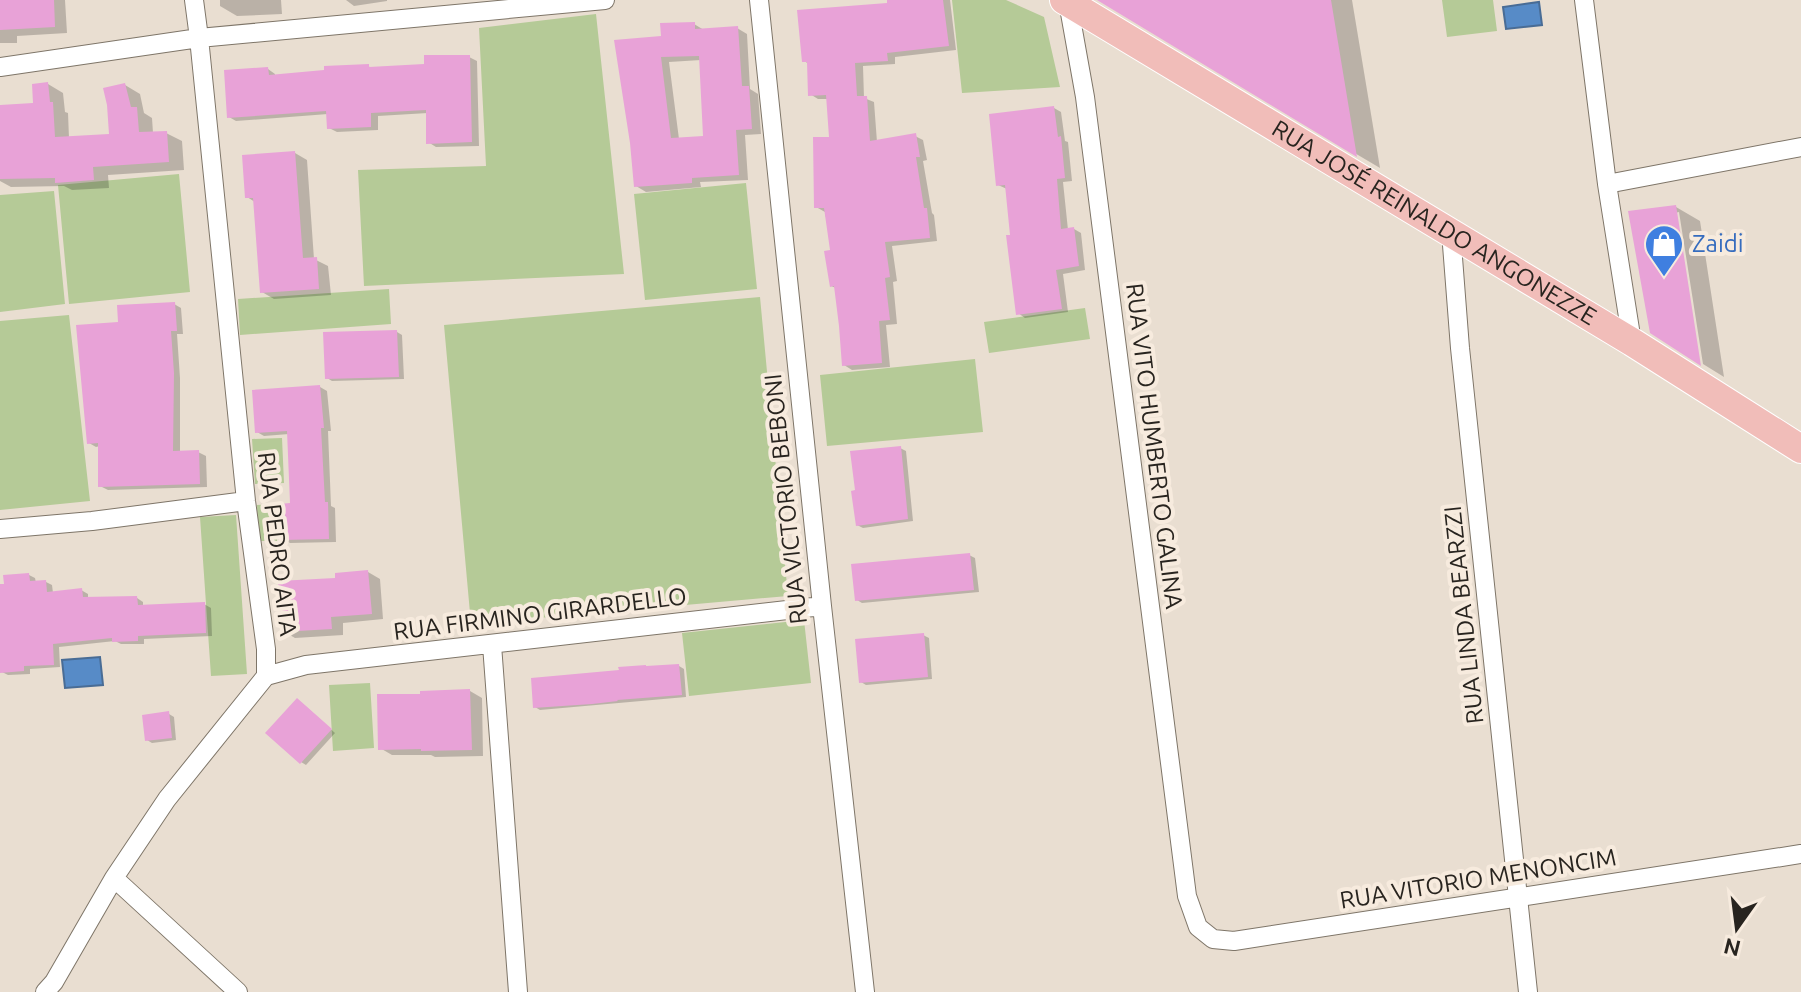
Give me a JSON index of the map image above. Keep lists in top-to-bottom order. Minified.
{"streets":{"main road":["RUA JOSÉ REINALDO ANGONEZZE"],"street":["RUA VITO HUMBERTO GALINA","RUA VICTORIO BEBONI","RUA PEDRO AITA","RUA FIRMINO GIRARDELLO","RUA LINDA BEARZZI","RUA VITORIO MENONCIM"]},"crossings":[["RUA JOSÉ REINALDO ANGONEZZE","RUA VITO HUMBERTO GALINA"],["RUA JOSÉ REINALDO ANGONEZZE","RUA LINDA BEARZZI"],["RUA VITO HUMBERTO GALINA","RUA VITORIO MENONCIM"],["RUA VICTORIO BEBONI","RUA FIRMINO GIRARDELLO"],["RUA PEDRO AITA","RUA FIRMINO GIRARDELLO"],["RUA LINDA BEARZZI","RUA VITORIO MENONCIM"]],"places":{"shop":["Zaidi"]},"north":"bottom"}
